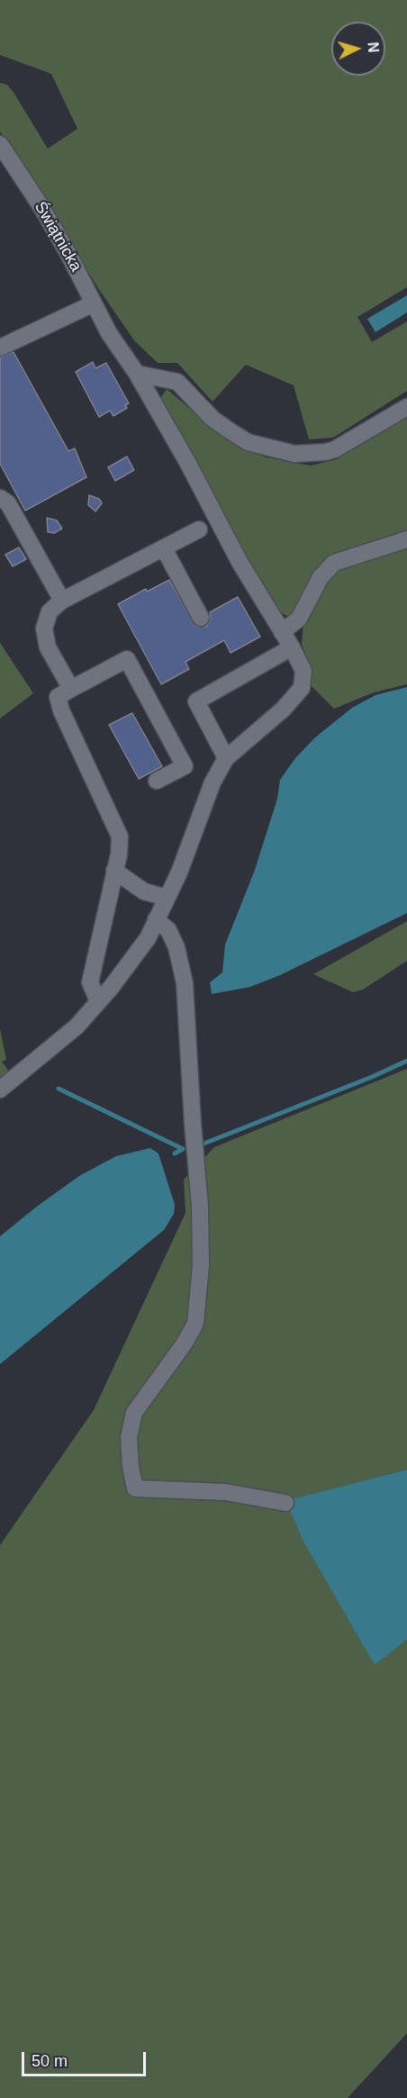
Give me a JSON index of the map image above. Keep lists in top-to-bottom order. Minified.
{"streets":{"street":["Świątnicka"]},"scale_bar":"50 m","north":"right"}
